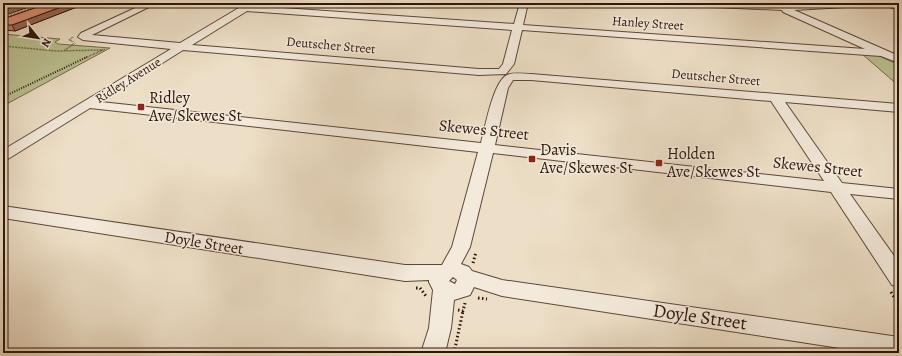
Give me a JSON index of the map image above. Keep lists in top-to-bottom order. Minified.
{"streets":{"street":["Hanley Street","Deutscher Street","Ridley Avenue","Skewes Street","Doyle Street"]},"crossings":[["Hanley Street","Ridley Avenue"],["Deutscher Street","Ridley Avenue"],["Ridley Avenue","Skewes Street"]],"places":{"transit":["Ridley Ave/Skewes St","Davis Ave/Skewes St","Holden Ave/Skewes St"]},"north":"bottom right"}
